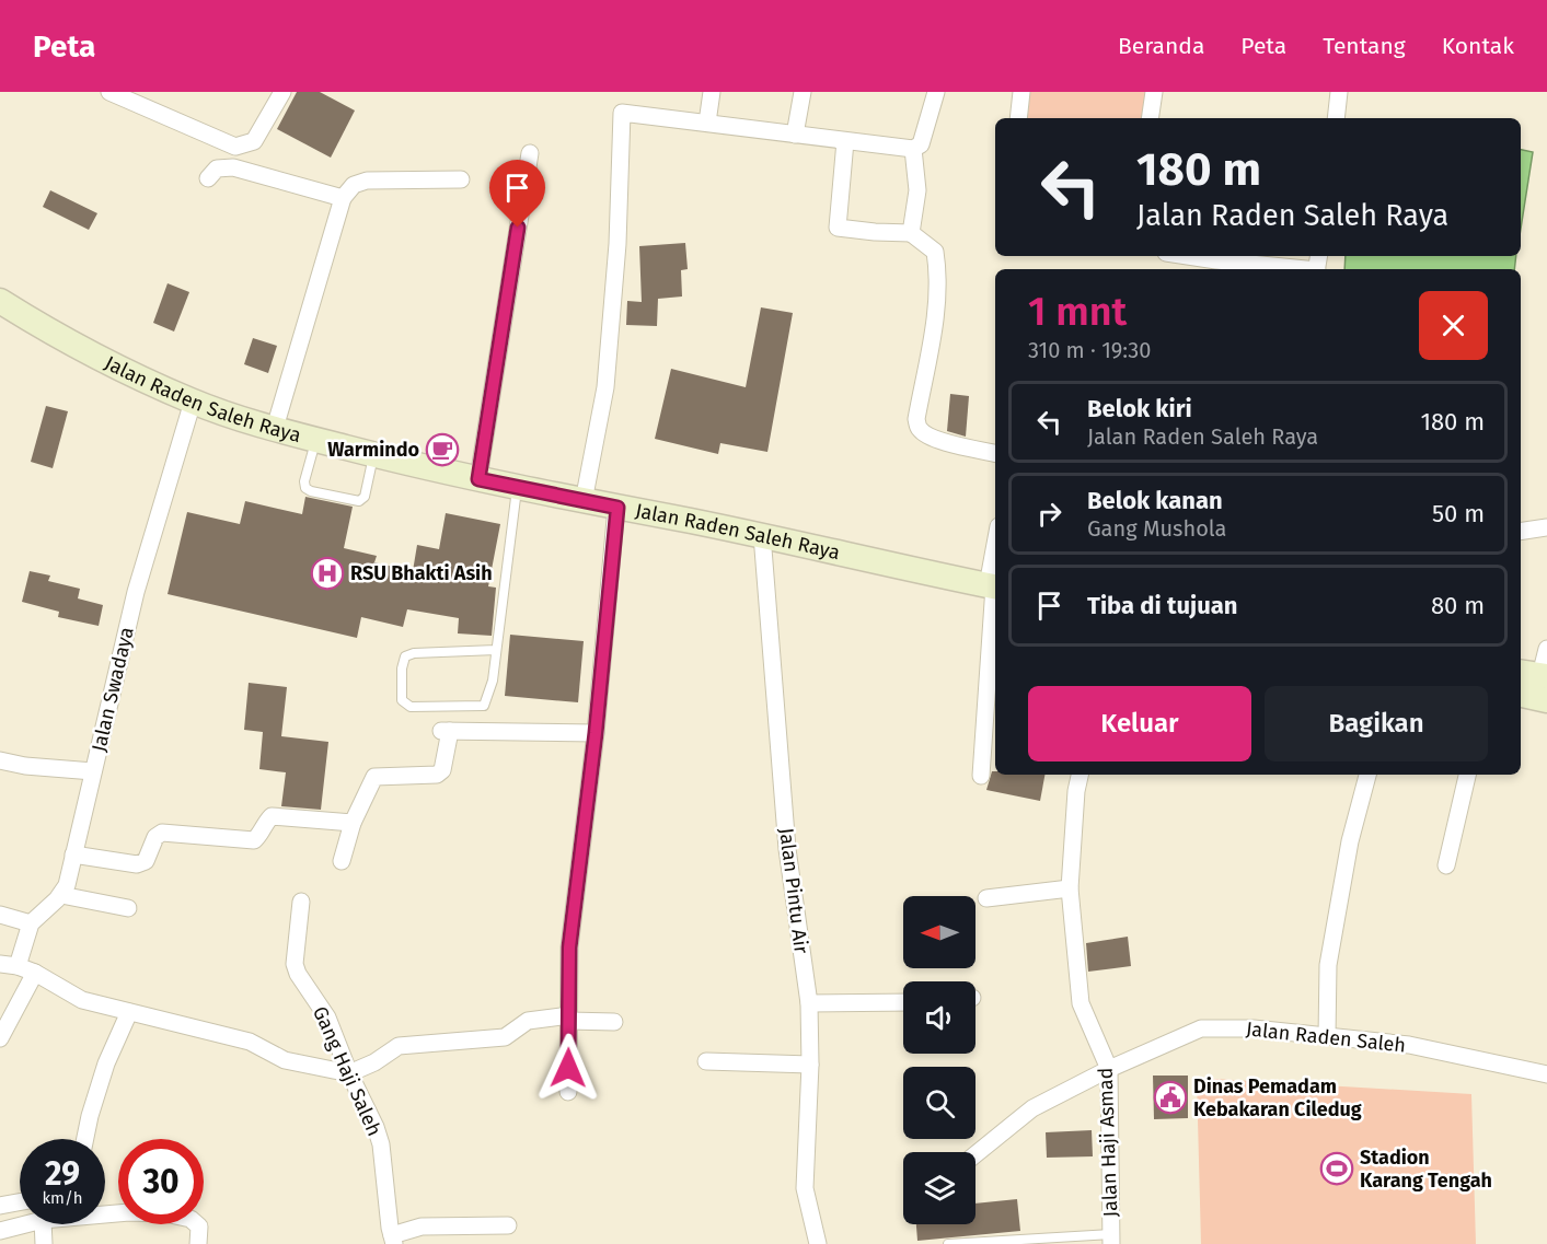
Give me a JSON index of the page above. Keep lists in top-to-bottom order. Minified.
{"streets":{"main road":["Jalan Raden Saleh Raya"],"street":["Jalan Swadaya","Jalan Pintu Air","Jalan Raden Saleh","Gang Haji Saleh","Jalan Haji Asmad"]},"crossings":[["Jalan Raden Saleh Raya","Jalan Swadaya"],["Jalan Raden Saleh Raya","Jalan Pintu Air"],["Jalan Raden Saleh","Jalan Haji Asmad"]],"places":{"cafe":["Warmindo"],"hospital":["RSU Bhakti Asih"],"public building":["Dinas Pemadam Kebakaran Ciledug"],"sports":["Stadion Karang Tengah"]},"north":"left","page":{"header":"Peta","nav":["Beranda","Peta","Tentang","Kontak"],"turn":["180 m","Jalan Raden Saleh Raya"],"heading":["1 mnt","310 m · 19:30"],"list":[{"name":"Belok kiri","note":"Jalan Raden Saleh Raya","value":"180 m"},{"name":"Belok kanan","note":"Gang Mushola","value":"50 m"},{"name":"Tiba di tujuan","value":"80 m"}],"buttons":["Keluar","Bagikan"],"speed":"29 km/h","limit":"30"}}
